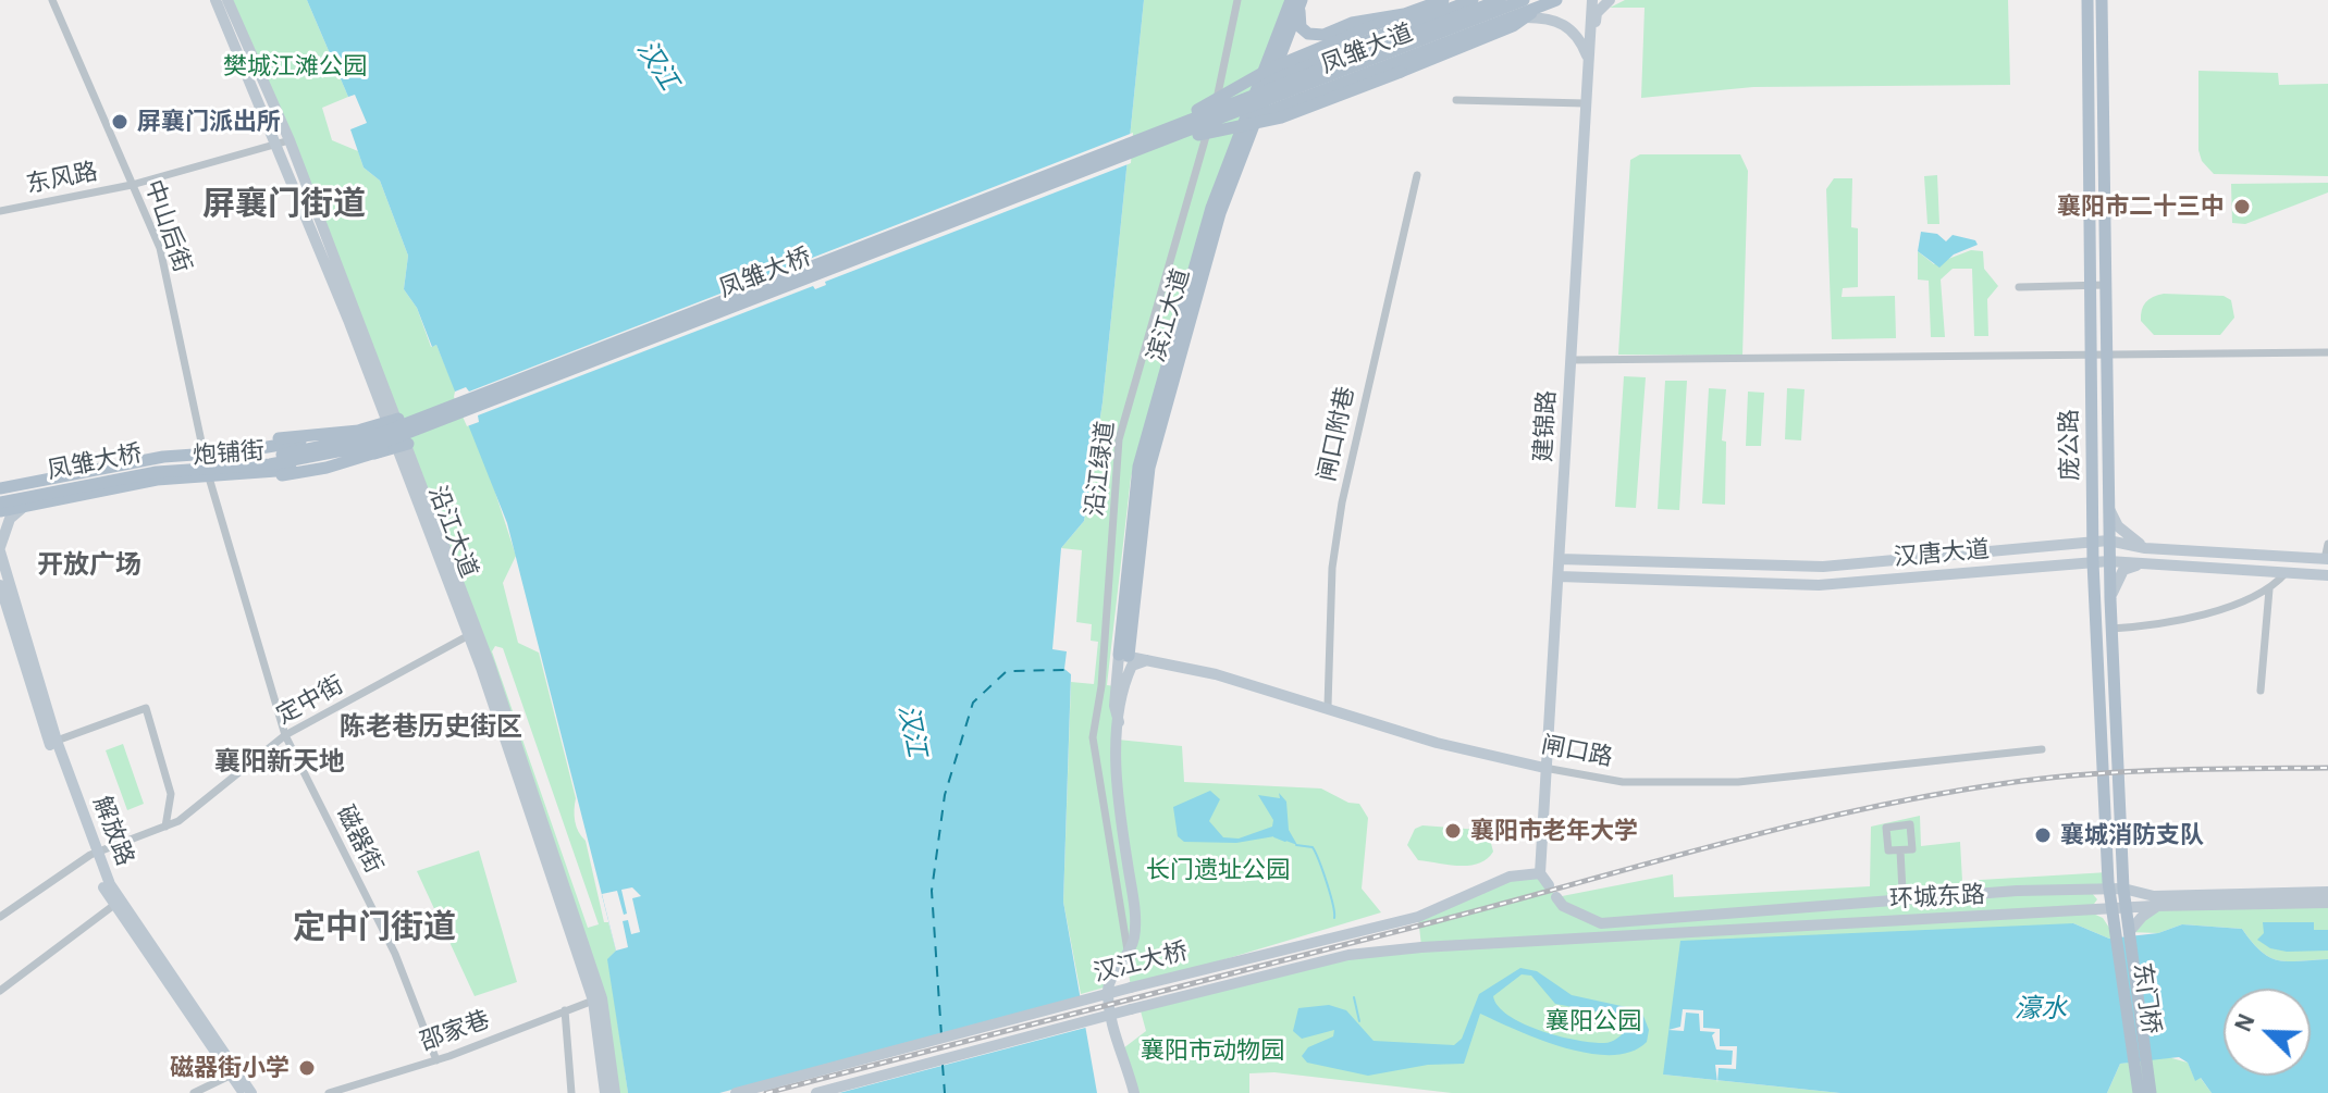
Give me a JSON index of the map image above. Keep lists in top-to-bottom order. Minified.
{"streets":{"main road":["凤雏大道","凤雏大桥","滨江大道","建锦路","庞公路","炮铺街","沿江大道","汉唐大道","闸口路","解放路","环城东路","汉江大桥","东门桥"],"street":["东风路","中山后街","闸口附巷","沿江绿道","定中街","磁器街","邵家巷"]},"crossings":[["凤雏大道","滨江大道"],["东风路","中山后街"],["东风路","沿江大道"],["中山后街","炮铺街"],["中山后街","磁器街"],["滨江大道","闸口路"],["建锦路","汉唐大道"],["建锦路","闸口路"],["建锦路","汉江大桥"],["闸口附巷","闸口路"],["庞公路","汉唐大道"],["庞公路","环城东路"],["庞公路","东门桥"],["炮铺街","沿江大道"],["炮铺街","磁器街"],["沿江大道","定中街"],["沿江大道","邵家巷"],["定中街","解放路"],["定中街","磁器街"],["磁器街","邵家巷"],["环城东路","汉江大桥"],["环城东路","东门桥"]],"districts":["屏襄门街道","开放广场","陈老巷历史街区","襄阳新天地","定中门街道"],"water":["汉江","濠水"],"parks":["樊城江滩公园","长门遗址公园","襄阳公园","襄阳市动物园"],"places":["屏襄门派出所","襄阳市二十三中","襄阳市老年大学","襄城消防支队","磁器街小学"],"north":"top left"}
